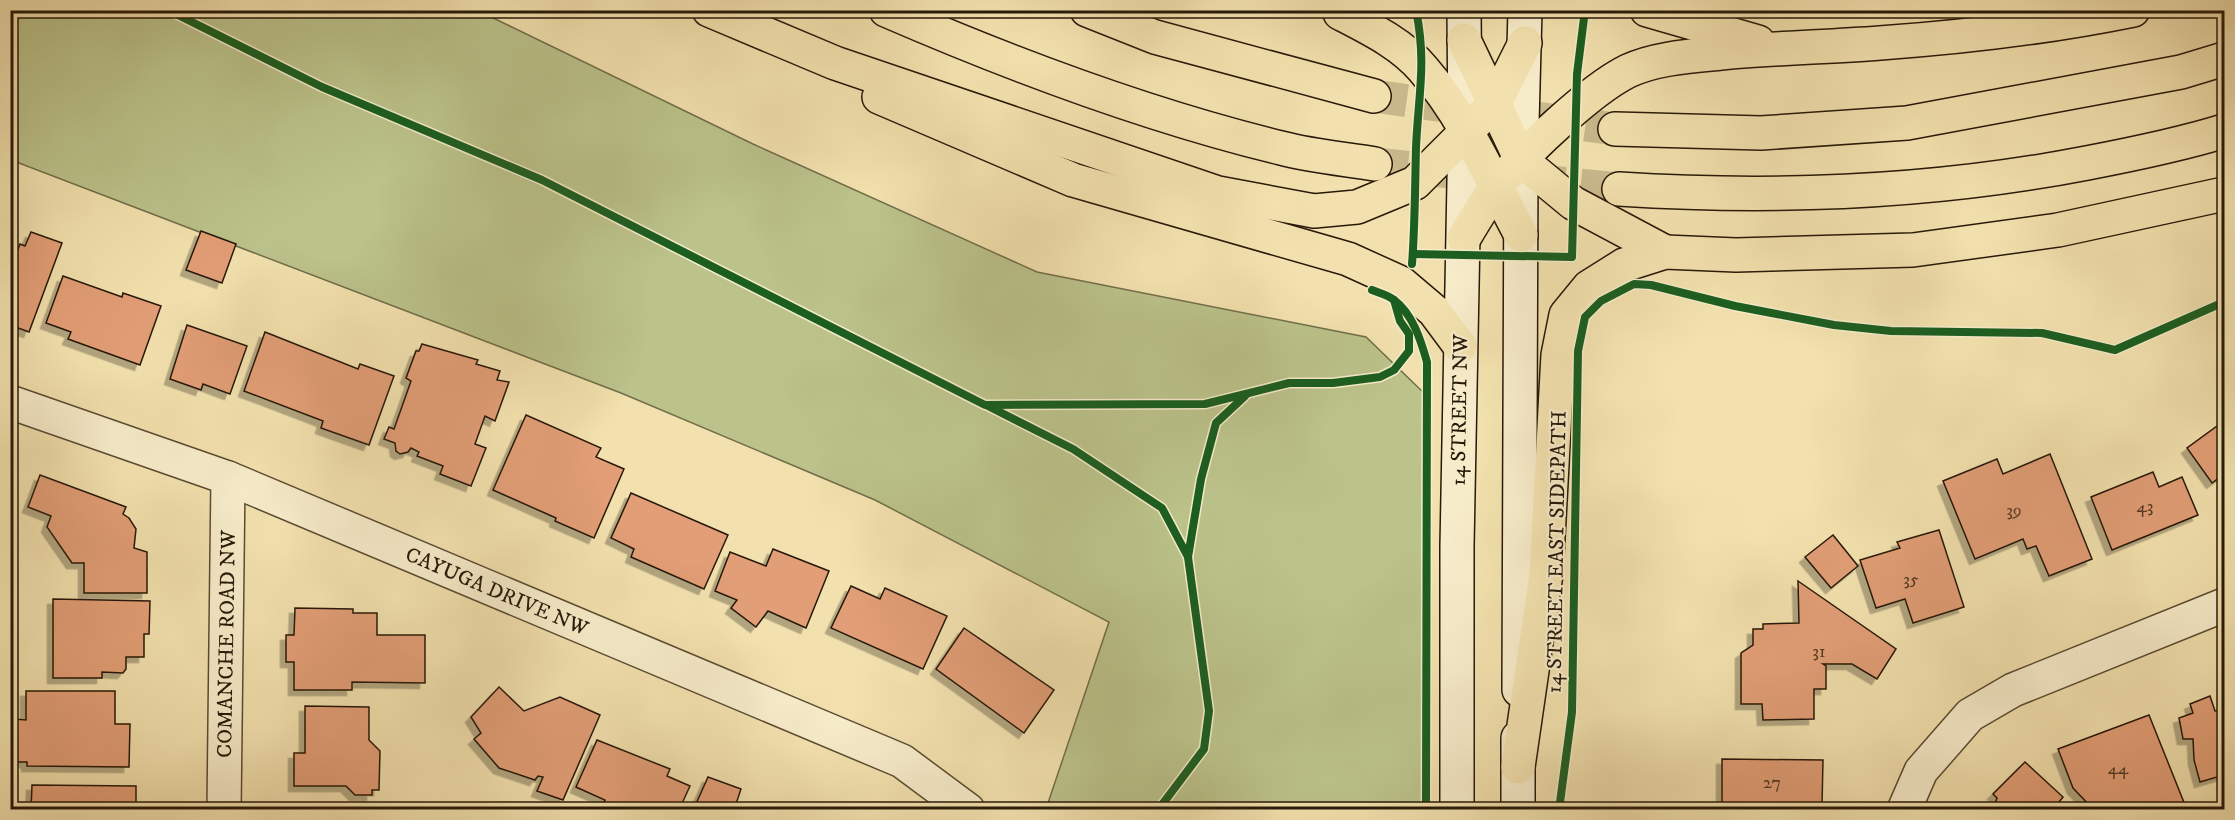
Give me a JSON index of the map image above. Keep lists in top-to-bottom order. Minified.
{"streets":{"street":["14 STREET NW","CAYUGA DRIVE NW","COMANCHE ROAD NW"],"cycle path":["14 STREET EAST SIDEPATH"]},"crossings":[["CAYUGA DRIVE NW","COMANCHE ROAD NW"]],"house_numbers":["43","39","35","31","44","27"]}
